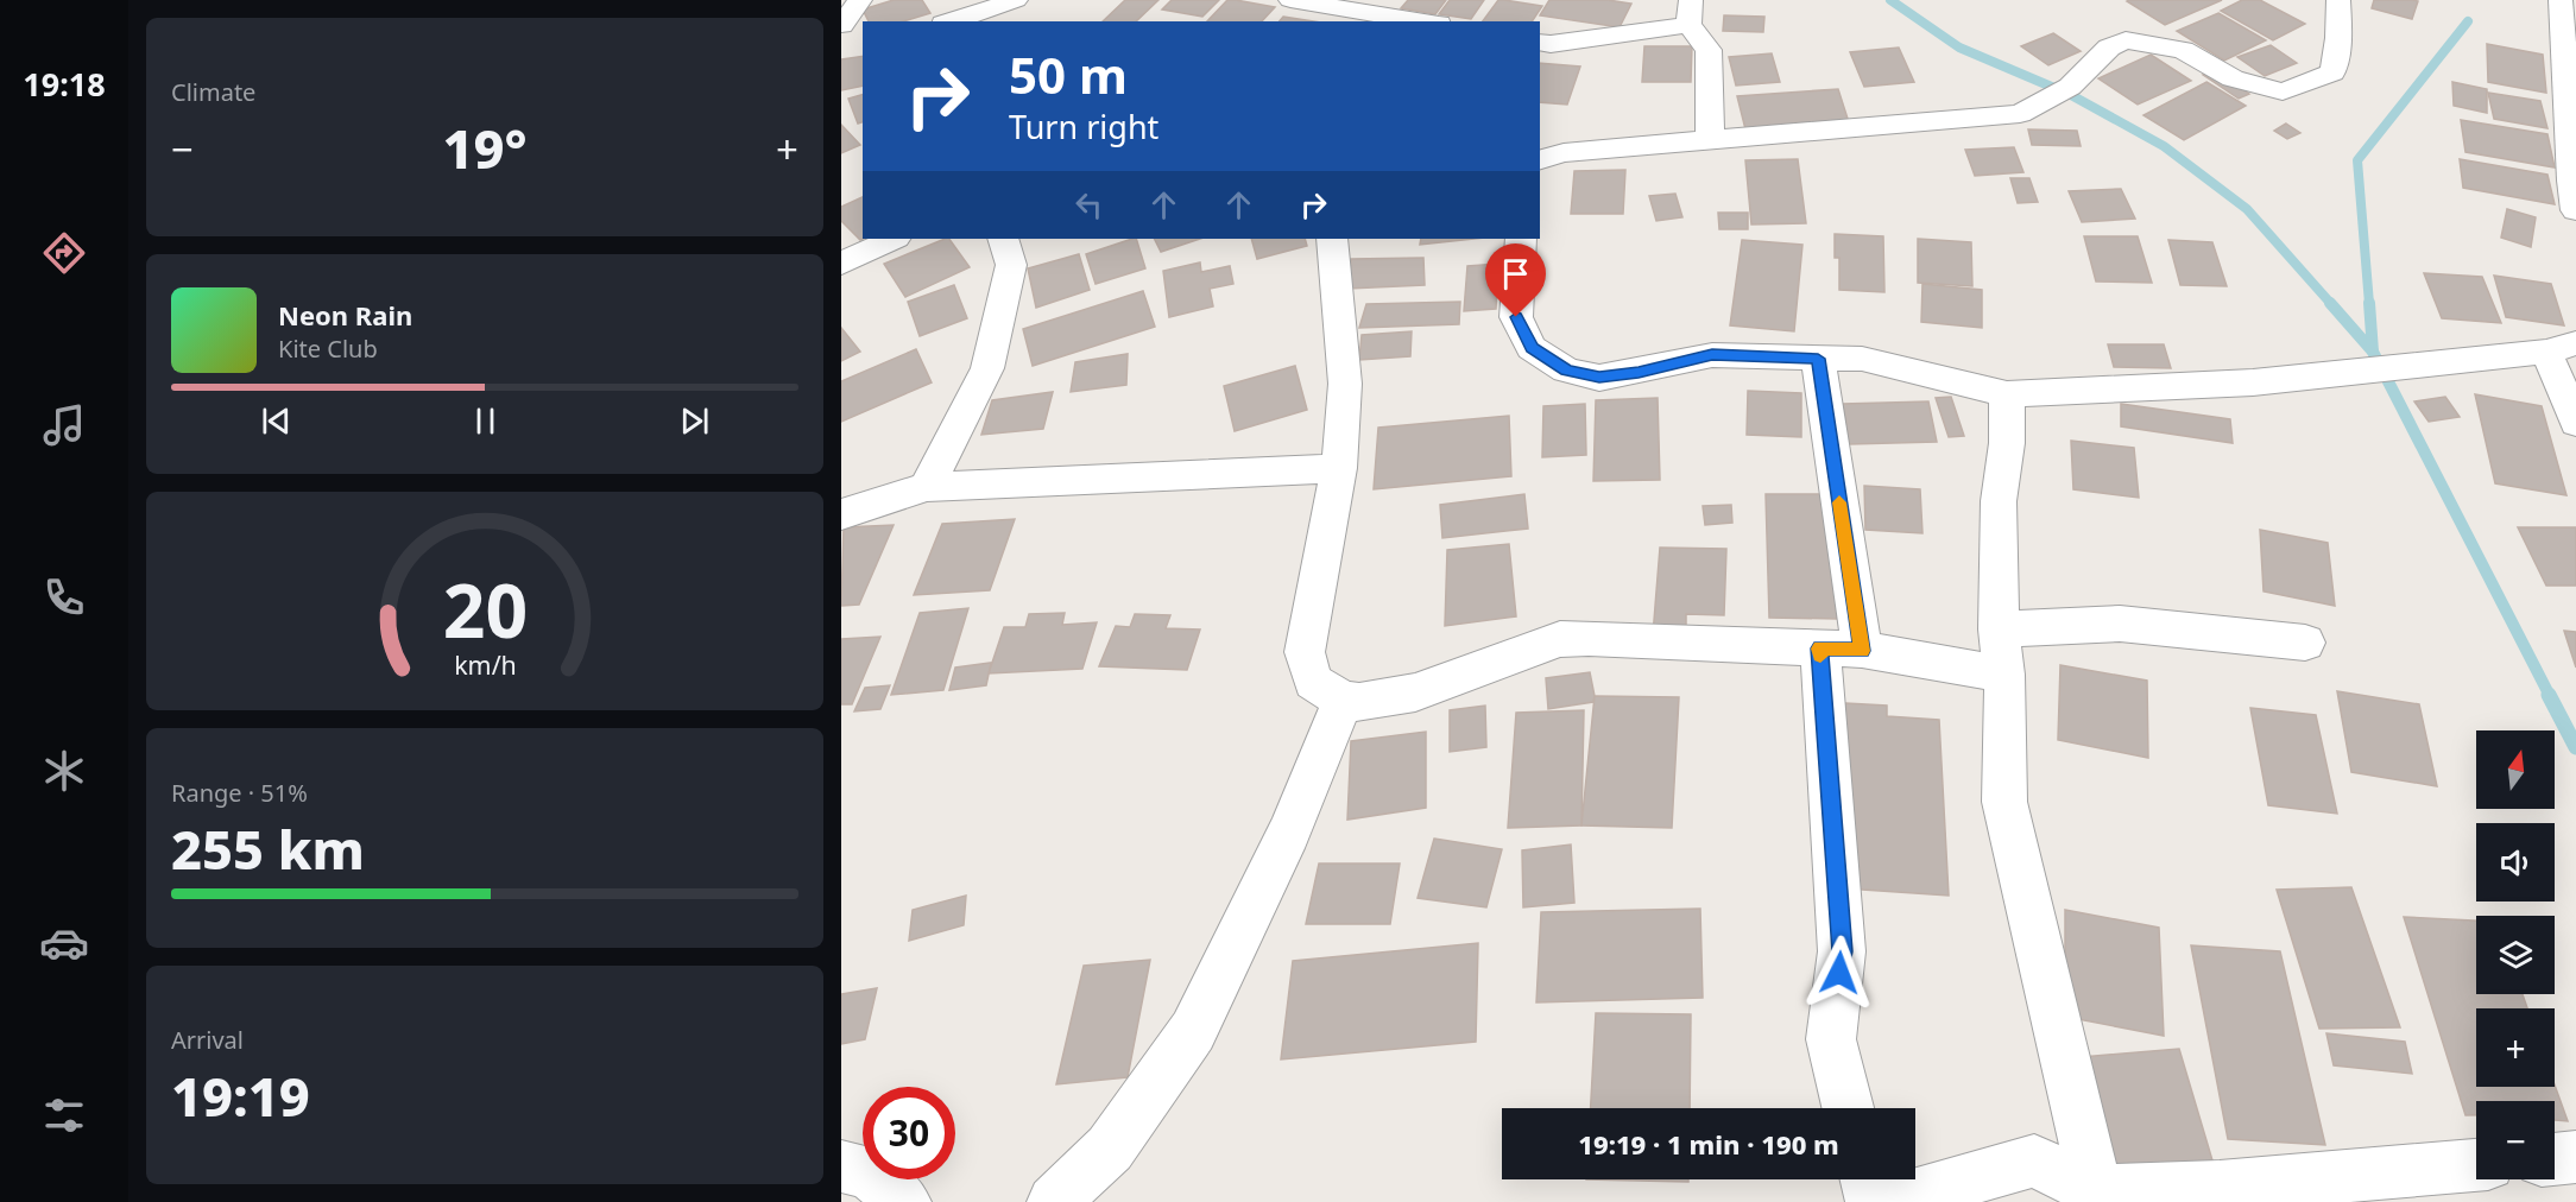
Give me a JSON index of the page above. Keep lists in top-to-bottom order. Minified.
{"north":"top","page":{"tabs":"19:18","tile":["Climate",["Range · 51%","255 km"],["Arrival","19:19"]],"turn":["50 m","Turn right"],"heat":["−","19°","+"],"song":["Neon Rain","Kite Club"],"map_buttons":["+","−"],"limit":"30","trip":"19:19 · 1 min · 190 m","gauge":["20","km/h"]}}
